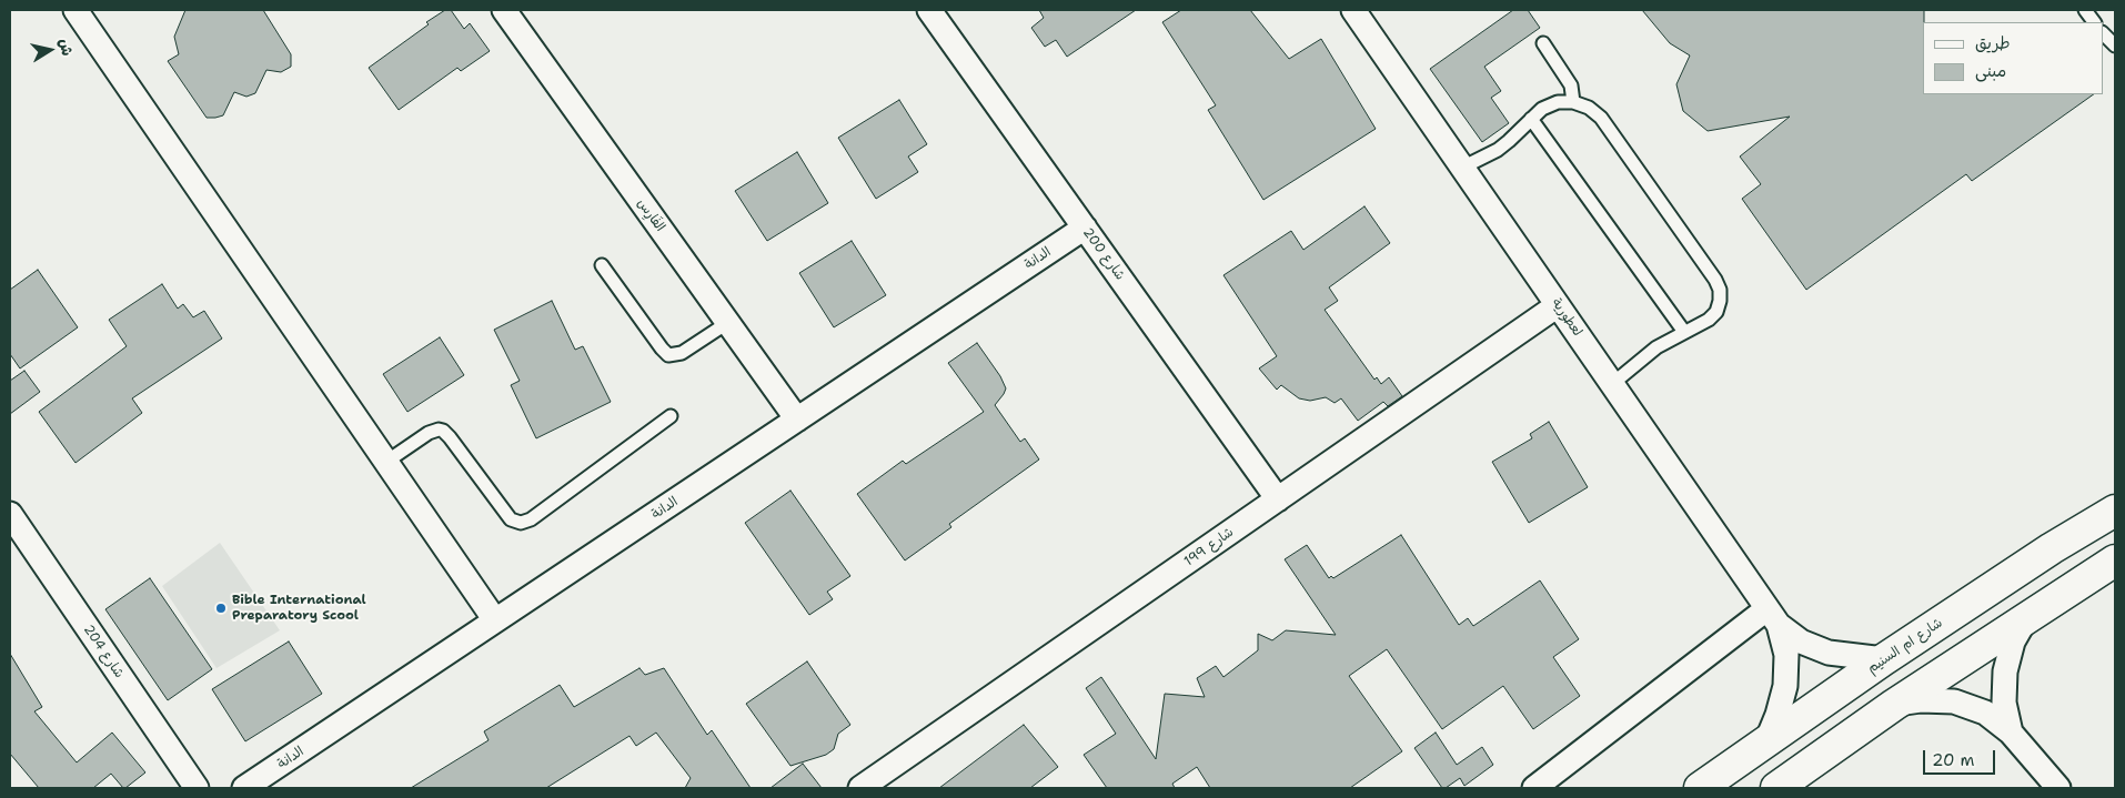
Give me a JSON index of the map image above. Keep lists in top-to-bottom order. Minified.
{"streets":{"main road":["شارع ام السنيم"],"street":["الفَارِس","شارع 200","الدانة","لعطورية","شارع 199","شارع 204"]},"crossings":[["الفَارِس","الدانة"],["شارع 200","الدانة"],["شارع 200","شارع 199"],["لعطورية","شارع 199"],["لعطورية","شارع ام السنيم"]],"places":["Bible International Preparatory Scool"],"legend":["طريق","مبنى"],"scale_bar":"20 m","north":"right"}
